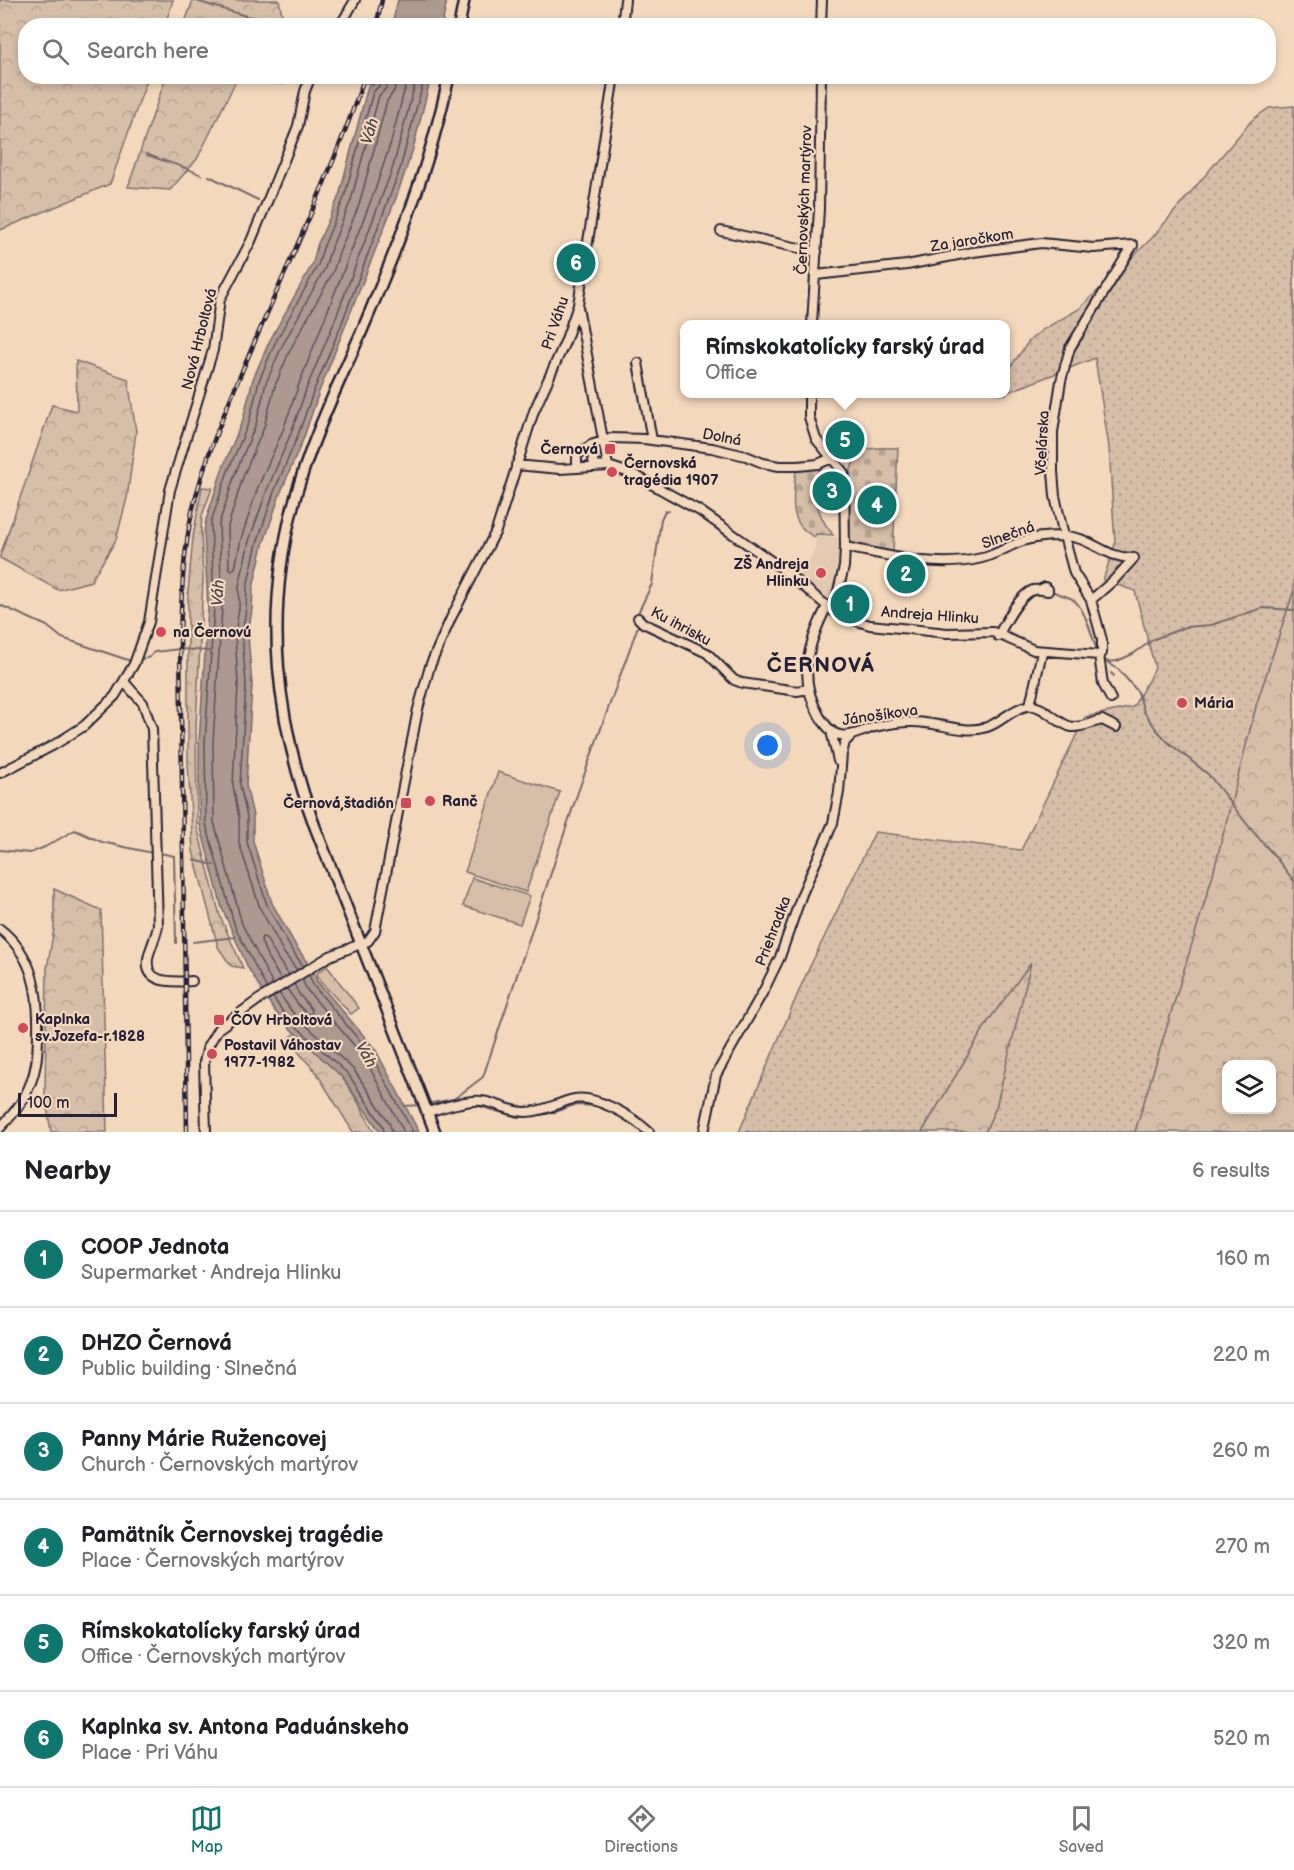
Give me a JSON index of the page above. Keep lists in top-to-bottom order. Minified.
{"streets":{"street":["Černovských martýrov","Za jaročkom","Pri Váhu","Nová Hrboltová","Dolná","Včelárska","Slnečná","Andreja Hlinku","Ku ihrisku","Jánošíkova","Priehradka"]},"crossings":[["Černovských martýrov","Za jaročkom"],["Za jaročkom","Včelárska"],["Pri Váhu","Andreja Hlinku"],["Včelárska","Slnečná"],["Andreja Hlinku","Jánošíkova"],["Ku ihrisku","Jánošíkova"],["Jánošíkova","Priehradka"]],"districts":["ČERNOVÁ"],"water":["Váh"],"places":{"transit":["Černová","Černová,štadión","ČOV Hrboltová"],"other":["Černovská tragédia 1907","ZŠ Andreja Hlinku","na Černovú","Mária","Ranč","Kaplnka sv.Jozefa-r.1828","Postavil Váhostav 1977-1982"]},"scale_bar":"100 m","page":{"search":"Search here","pins":["6","5","3","4","2","1"],"popup":["Rímskokatolícky farský úrad","Office"],"scale":"100 m","heading":["Nearby","6 results"],"list":[{"mark":"1","name":"COOP Jednota","note":"Supermarket · Andreja Hlinku","value":"160 m"},{"mark":"2","name":"DHZO Černová","note":"Public building · Slnečná","value":"220 m"},{"mark":"3","name":"Panny Márie Ružencovej","note":"Church · Černovských martýrov","value":"260 m"},{"mark":"4","name":"Pamätník Černovskej tragédie","note":"Place · Černovských martýrov","value":"270 m"},{"mark":"5","name":"Rímskokatolícky farský úrad","note":"Office · Černovských martýrov","value":"320 m"},{"mark":"6","name":"Kaplnka sv. Antona Paduánskeho","note":"Place · Pri Váhu","value":"520 m"}],"nav":["Map","Directions","Saved"]}}
